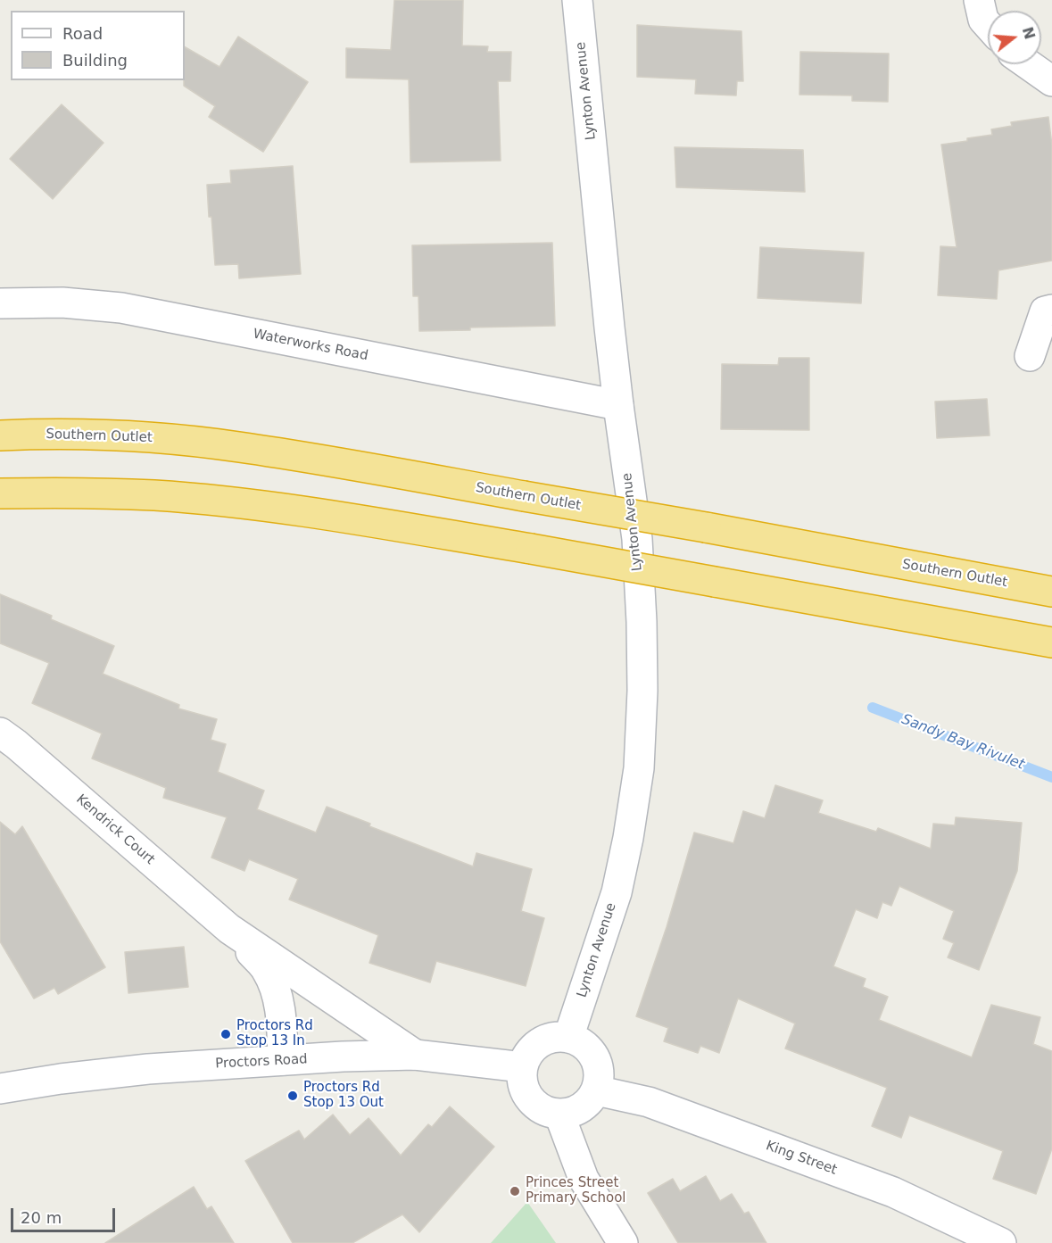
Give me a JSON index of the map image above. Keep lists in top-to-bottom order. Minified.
{"streets":{"highway":["Southern Outlet"],"street":["Lynton Avenue","Waterworks Road","Kendrick Court","Proctors Road","King Street"]},"crossings":[["Lynton Avenue","Waterworks Road"],["Lynton Avenue","Proctors Road"],["Lynton Avenue","King Street"],["Kendrick Court","Proctors Road"],["Proctors Road","King Street"]],"water":["Sandy Bay Rivulet"],"places":["Proctors Rd Stop 13 In","Proctors Rd Stop 13 Out","Princes Street Primary School"],"legend":["Road","Building"],"scale_bar":"20 m","north":"right"}
